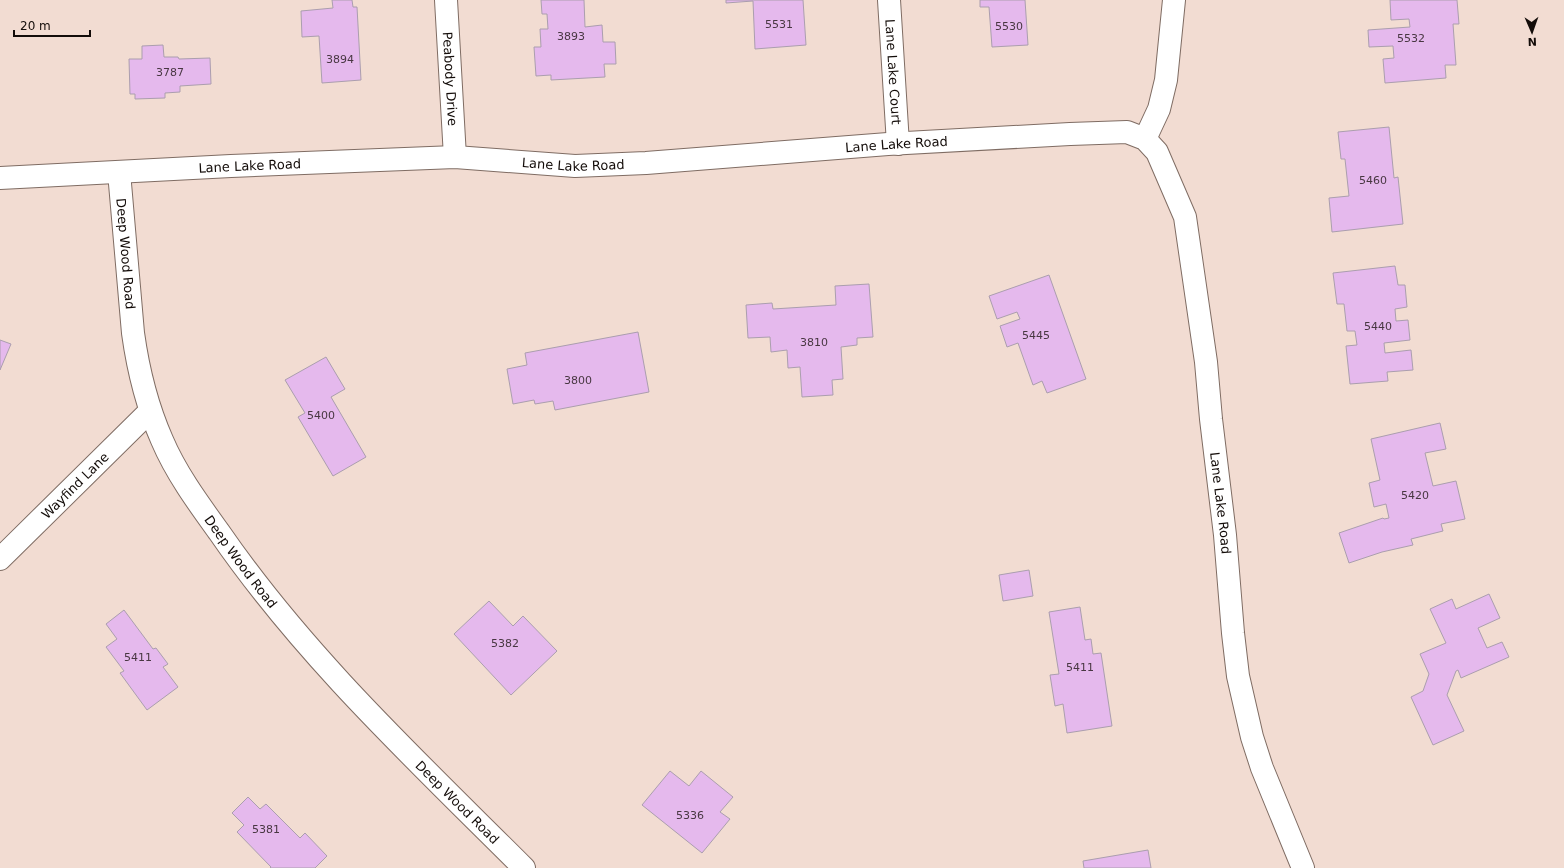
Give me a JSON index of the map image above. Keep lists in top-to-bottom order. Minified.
{"streets":{"street":["Lane Lake Court","Peabody Drive","Lane Lake Road","Deep Wood Road","Wayfind Lane"]},"crossings":[["Lane Lake Court","Lane Lake Road"],["Peabody Drive","Lane Lake Road"],["Lane Lake Road","Deep Wood Road"],["Deep Wood Road","Wayfind Lane"]],"house_numbers":["5531","5530","3893","5532","3894","3787","5460","5440","5445","3810","3800","5400","5420","5382","5411","5411","5336","5381"],"scale_bar":"20 m","north":"bottom"}
